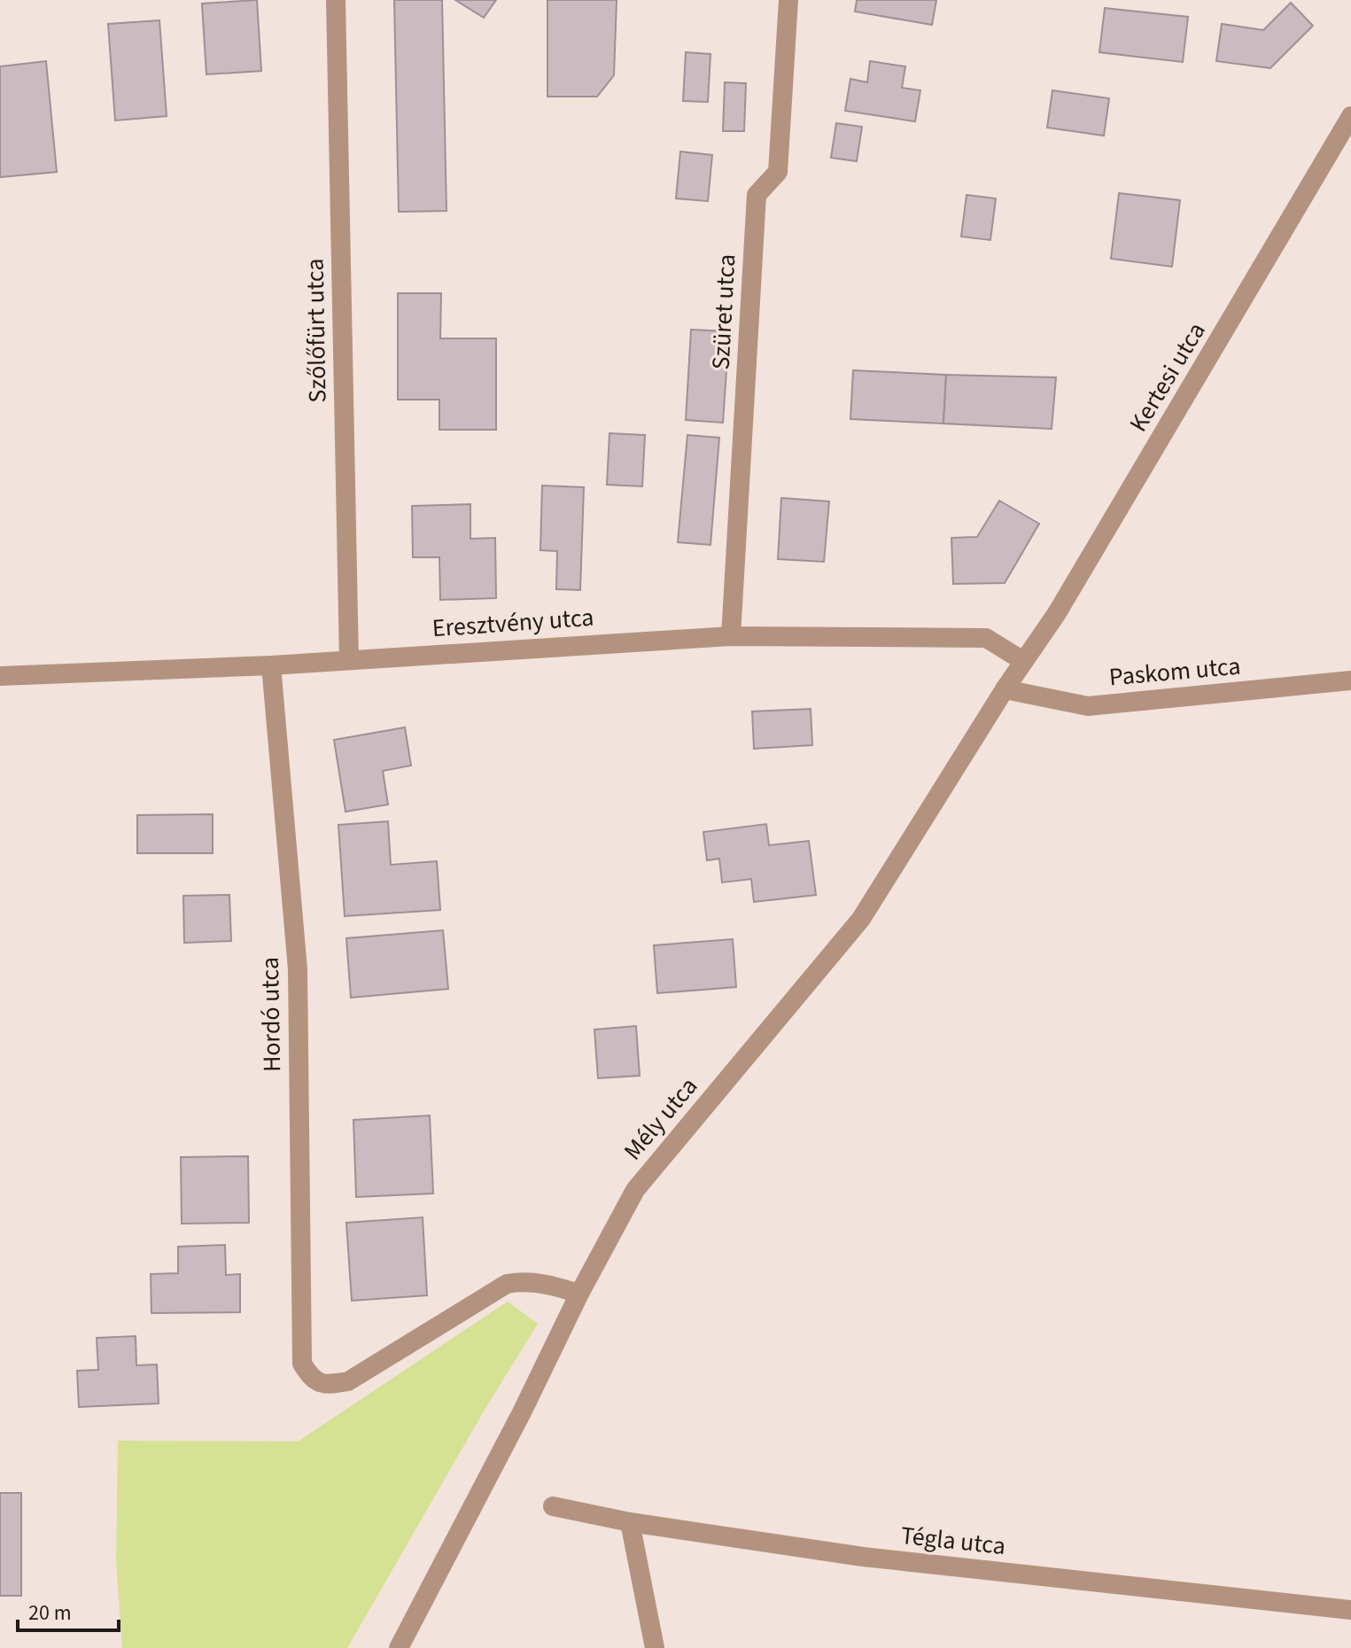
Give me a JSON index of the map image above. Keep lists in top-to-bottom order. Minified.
{"streets":{"street":["Szüret utca","Szőlőfürt utca","Kertesi utca","Eresztvény utca","Paskom utca","Hordó utca","Mély utca","Tégla utca"]},"crossings":[["Szüret utca","Eresztvény utca"],["Szőlőfürt utca","Eresztvény utca"],["Kertesi utca","Eresztvény utca"],["Kertesi utca","Mély utca"],["Eresztvény utca","Hordó utca"],["Eresztvény utca","Mély utca"],["Paskom utca","Mély utca"],["Hordó utca","Mély utca"]],"scale_bar":"20 m"}
